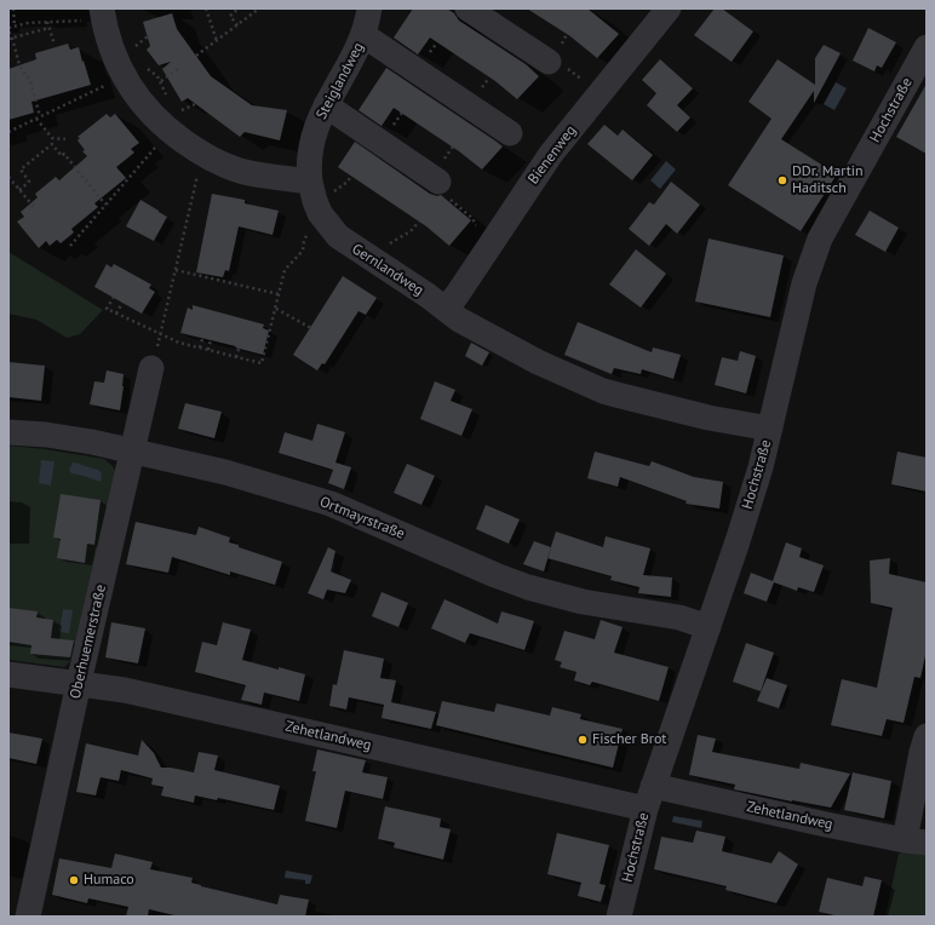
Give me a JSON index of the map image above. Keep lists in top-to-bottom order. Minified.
{"streets":{"street":["Steiglandweg","Hochstraße","Bienenweg","Gernlandweg","Ortmayrstraße","Oberhuemerstraße","Zehetlandweg"]},"crossings":[["Steiglandweg","Gernlandweg"],["Hochstraße","Gernlandweg"],["Hochstraße","Ortmayrstraße"],["Hochstraße","Zehetlandweg"],["Bienenweg","Gernlandweg"],["Ortmayrstraße","Oberhuemerstraße"],["Oberhuemerstraße","Zehetlandweg"]],"places":["DDr. Martin Haditsch","Fischer Brot","Humaco"]}
